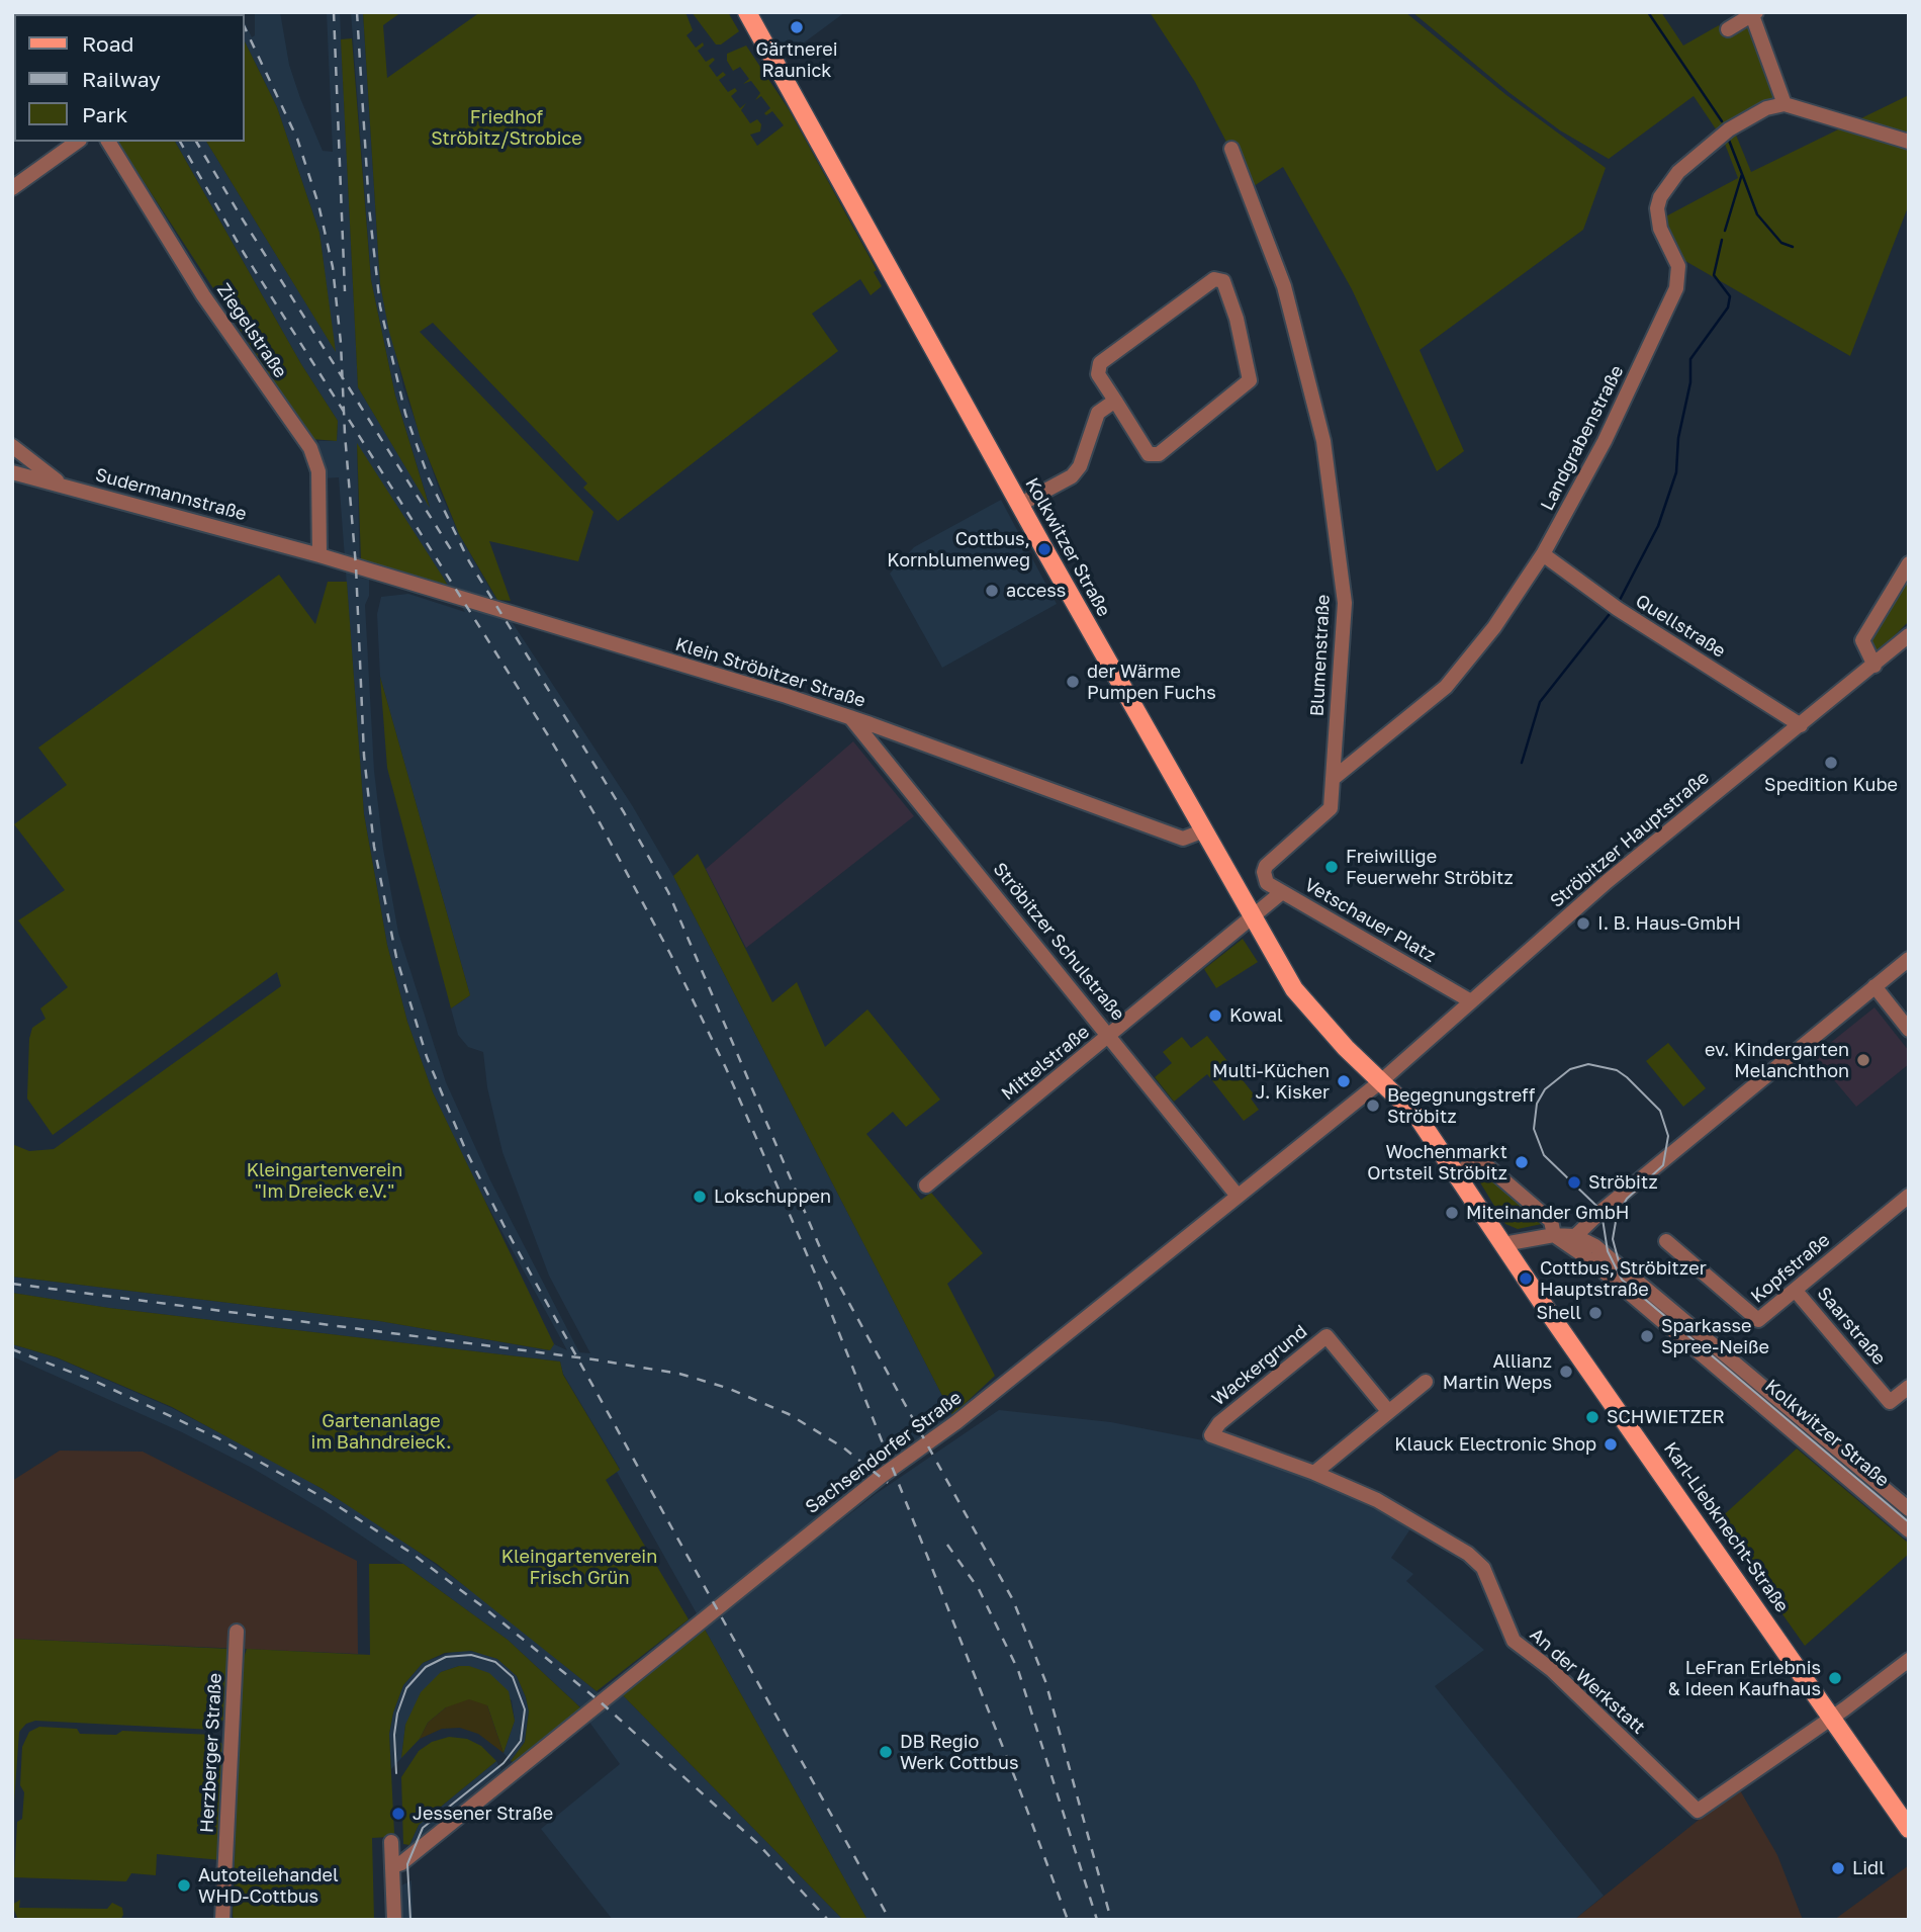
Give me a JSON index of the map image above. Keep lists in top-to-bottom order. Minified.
{"streets":{"main road":["Kolkwitzer Straße","Karl-Liebknecht-Straße"],"street":["Ziegelstraße","Landgrabenstraße","Sudermannstraße","Quellstraße","Blumenstraße","Klein Ströbitzer Straße","Ströbitzer Hauptstraße","Vetschauer Platz","Ströbitzer Schulstraße","Mittelstraße","Kopfstraße","Saarstraße","Wackergrund","Sachsendorfer Straße","An der Werkstatt","Herzberger Straße"]},"crossings":[["Ziegelstraße","Sudermannstraße"],["Ziegelstraße","Klein Ströbitzer Straße"],["Landgrabenstraße","Quellstraße"],["Landgrabenstraße","Blumenstraße"],["Sudermannstraße","Klein Ströbitzer Straße"],["Kolkwitzer Straße","Klein Ströbitzer Straße"],["Kolkwitzer Straße","Ströbitzer Hauptstraße"],["Kolkwitzer Straße","Vetschauer Platz"],["Kolkwitzer Straße","Mittelstraße"],["Kolkwitzer Straße","Sachsendorfer Straße"],["Kolkwitzer Straße","Karl-Liebknecht-Straße"],["Quellstraße","Ströbitzer Hauptstraße"],["Blumenstraße","Vetschauer Platz"],["Klein Ströbitzer Straße","Ströbitzer Schulstraße"],["Ströbitzer Hauptstraße","Vetschauer Platz"],["Ströbitzer Hauptstraße","Sachsendorfer Straße"],["Ströbitzer Hauptstraße","Karl-Liebknecht-Straße"],["Vetschauer Platz","Mittelstraße"],["Ströbitzer Schulstraße","Mittelstraße"],["Ströbitzer Schulstraße","Sachsendorfer Straße"],["Kopfstraße","Saarstraße"],["Wackergrund","An der Werkstatt"],["Sachsendorfer Straße","Karl-Liebknecht-Straße"],["Karl-Liebknecht-Straße","An der Werkstatt"]],"parks":["Friedhof Ströbitz/Strobice","Kleingartenverein \"Im Dreieck e.V.\"","Gartenanlage im Bahndreieck.","Kleingartenverein Frisch Grün"],"places":["Gärtnerei Raunick","Cottbus, Kornblumenweg","access","der Wärme Pumpen Fuchs","Spedition Kube","Freiwillige Feuerwehr Ströbitz","I. B. Haus-GmbH","Kowal","ev. Kindergarten Melanchthon","Multi-Küchen J. Kisker","Begegnungstreff Ströbitz","Wochenmarkt Ortsteil Ströbitz","Ströbitz","Lokschuppen","Miteinander GmbH","Cottbus, Ströbitzer Hauptstraße","Shell","Sparkasse Spree-Neiße","Allianz Martin Weps","SCHWIETZER","Klauck Electronic Shop","LeFran Erlebnis & Ideen Kaufhaus","DB Regio Werk Cottbus","Jessener Straße","Lidl","Autoteilehandel WHD-Cottbus"],"legend":["Road","Railway","Park"]}
